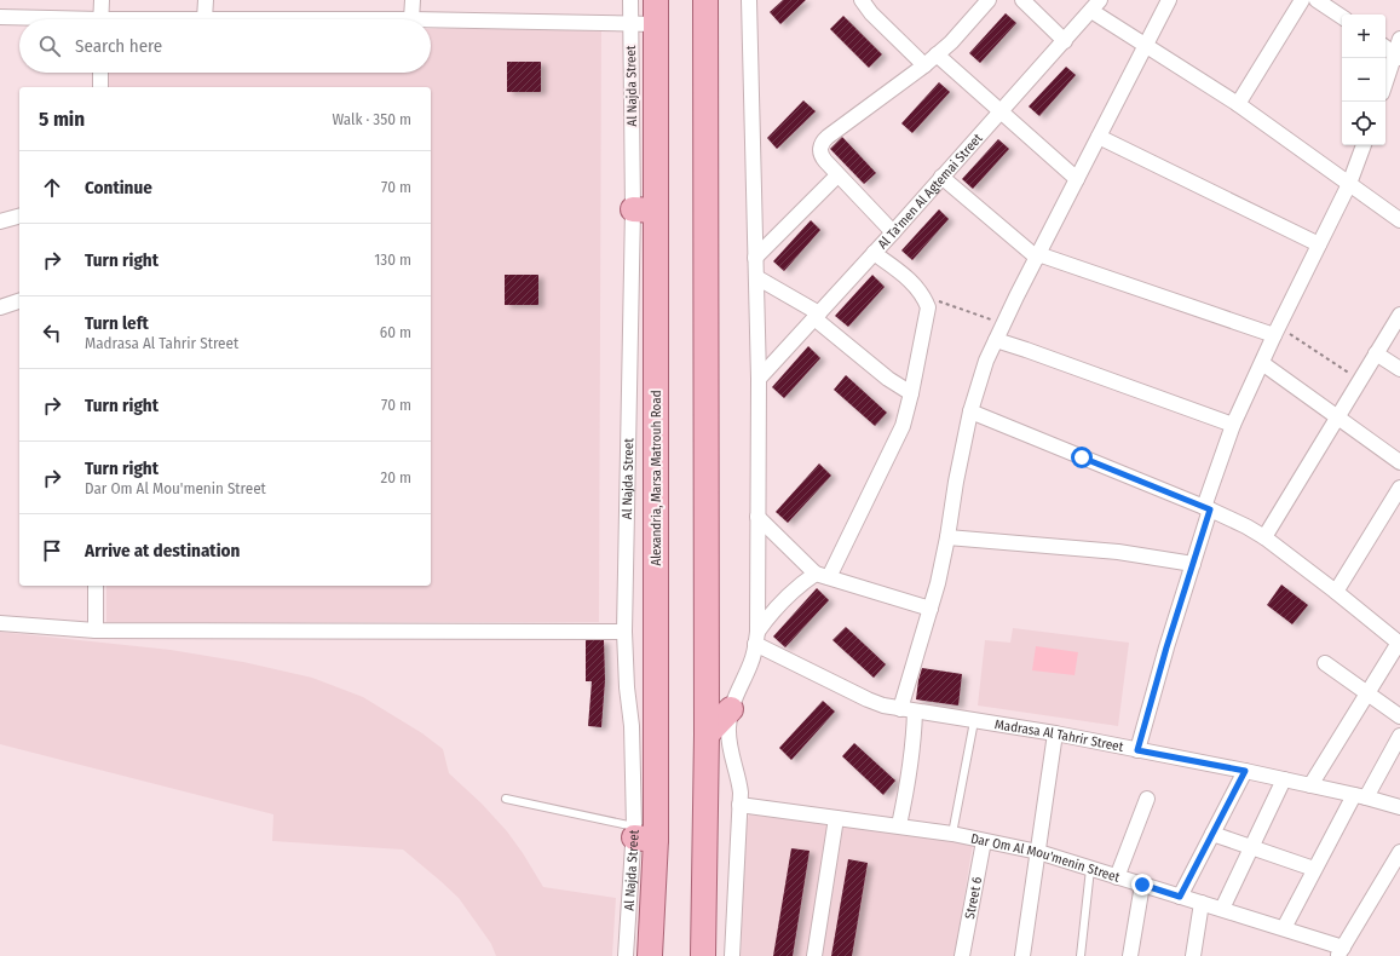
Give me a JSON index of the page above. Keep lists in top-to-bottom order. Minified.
{"streets":{"main road":["Alexandria, Marsa Matrouh Road"],"street":["Al Najda Street","Al Ta'men Al Agtemai Street","Madrasa Al Tahrir Street","Dar Om Al Mou'menin Street","Street 6"]},"crossings":[["Al Najda Street","Alexandria, Marsa Matrouh Road"],["Dar Om Al Mou'menin Street","Street 6"]],"page":{"map_buttons":["+","−"],"search":"Search here","heading":["5 min","Walk · 350 m"],"list":[["Continue","70 m"],["Turn right","130 m"],["Turn left","Madrasa Al Tahrir Street","60 m"],["Turn right","70 m"],["Turn right","Dar Om Al Mou'menin Street","20 m"],"Arrive at destination"]}}
